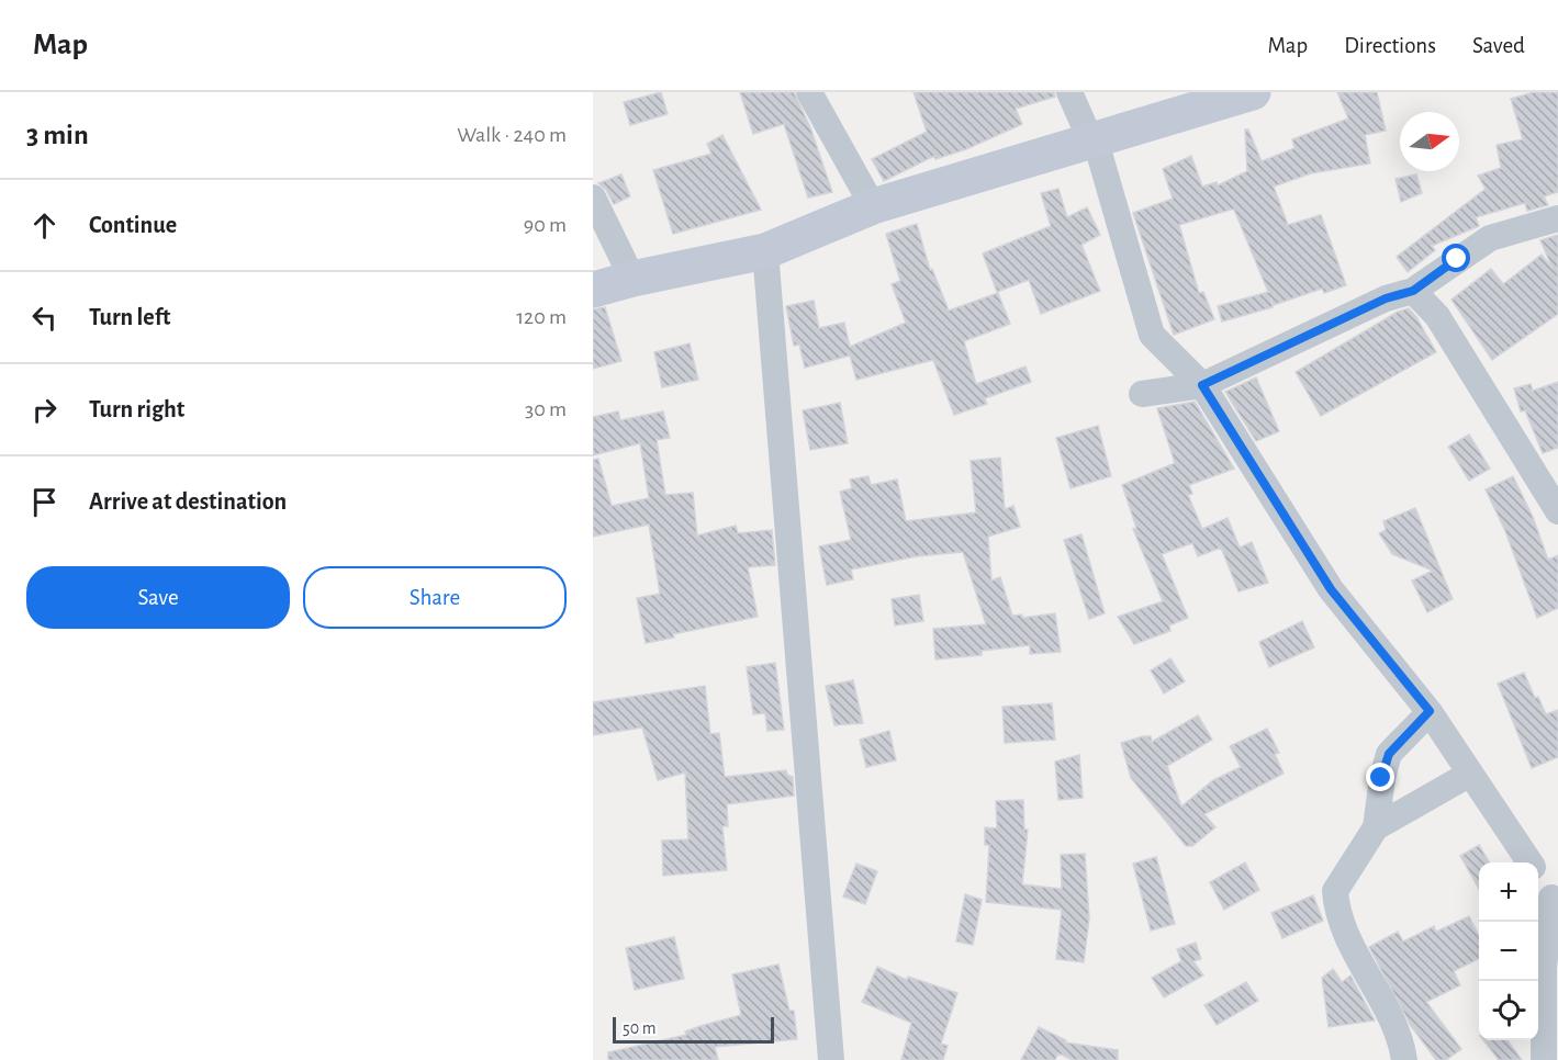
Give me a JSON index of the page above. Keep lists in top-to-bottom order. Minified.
{"scale_bar":"50 m","north":"right","page":{"header":"Map","nav":["Map","Directions","Saved"],"heading":["3 min","Walk · 240 m"],"list":[["Continue","90 m"],["Turn left","120 m"],["Turn right","30 m"],"Arrive at destination"],"buttons":["Save","Share"],"map_buttons":["+","−"],"scale":"50 m"}}
